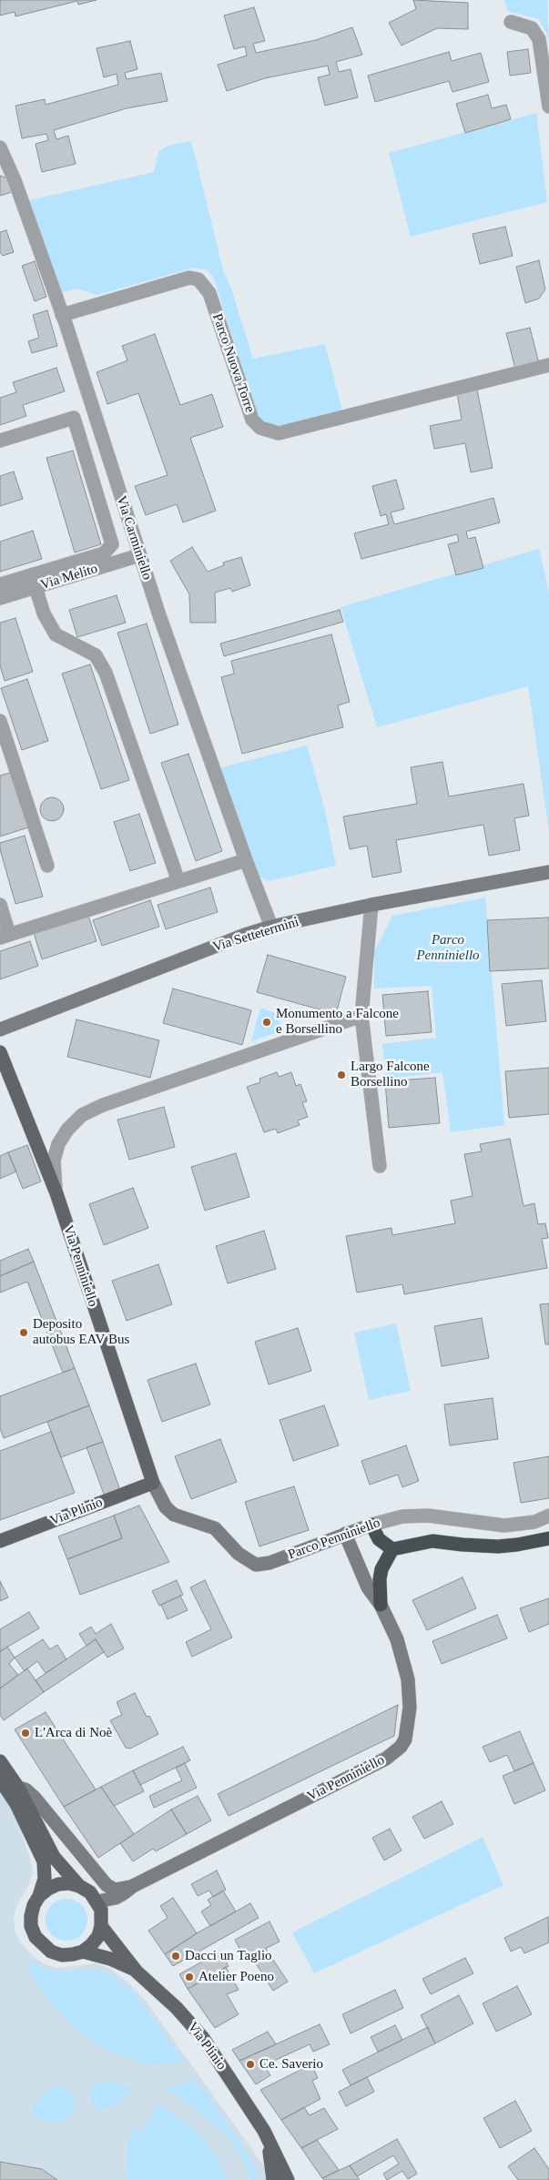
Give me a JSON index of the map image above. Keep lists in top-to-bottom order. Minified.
{"streets":{"main road":["Via Penniniello","Via Plinio"],"street":["Parco Nuova Torre","Via Carminiello","Via Melito","Via Settetermini","Parco Penniniello"]},"crossings":[["Parco Nuova Torre","Via Carminiello"],["Via Carminiello","Via Melito"],["Via Carminiello","Via Settetermini"],["Via Penniniello","Via Plinio"],["Via Penniniello","Parco Penniniello"],["Via Plinio","Parco Penniniello"]],"parks":["Parco Penniniello"],"places":["Monumento a Falcone e Borsellino","Largo Falcone Borsellino","Deposito autobus EAV Bus","L'Arca di Noè","Dacci un Taglio","Atelier Poeno","Ce. Saverio"]}
